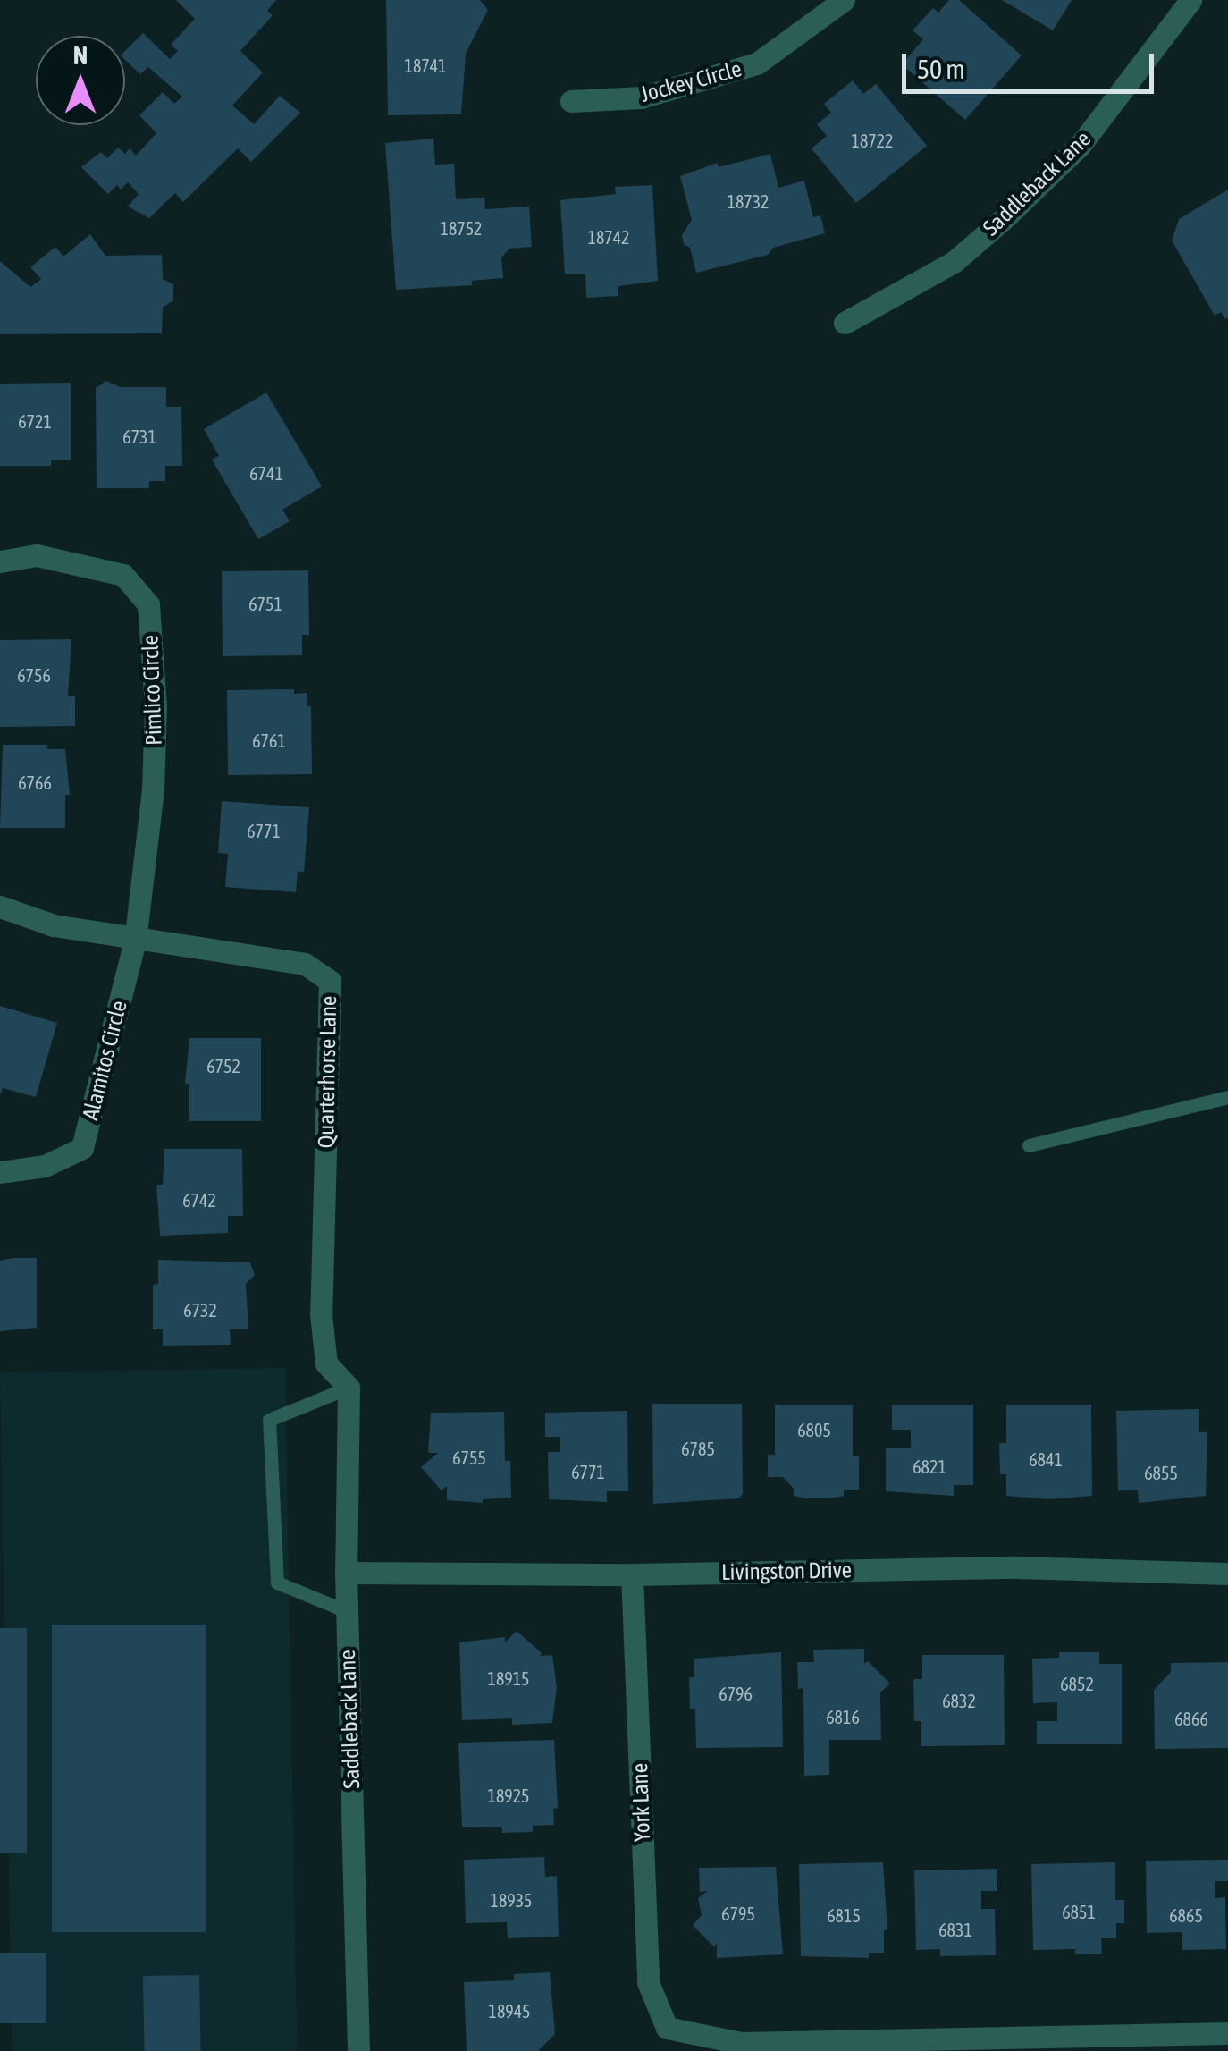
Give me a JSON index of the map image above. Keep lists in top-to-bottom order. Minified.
{"streets":{"street":["Jockey Circle","Saddleback Lane","Pimlico Circle","Alamitos Circle","Quarterhorse Lane","Livingston Drive","York Lane"]},"crossings":[["Saddleback Lane","Quarterhorse Lane"],["Saddleback Lane","Livingston Drive"],["Pimlico Circle","Alamitos Circle"],["Pimlico Circle","Quarterhorse Lane"],["Alamitos Circle","Quarterhorse Lane"],["Livingston Drive","York Lane"]],"house_numbers":["18741","18722","18732","18752","18742","6721","6731","6741","6751","6756","6761","6766","6771","6752","6742","6732","6805","6785","6755","6841","6821","6771","6855","18915","6852","6796","6832","6816","6866","18925","18935","6851","6795","6815","6865","6831","18945"],"scale_bar":"50 m","north":"top"}
